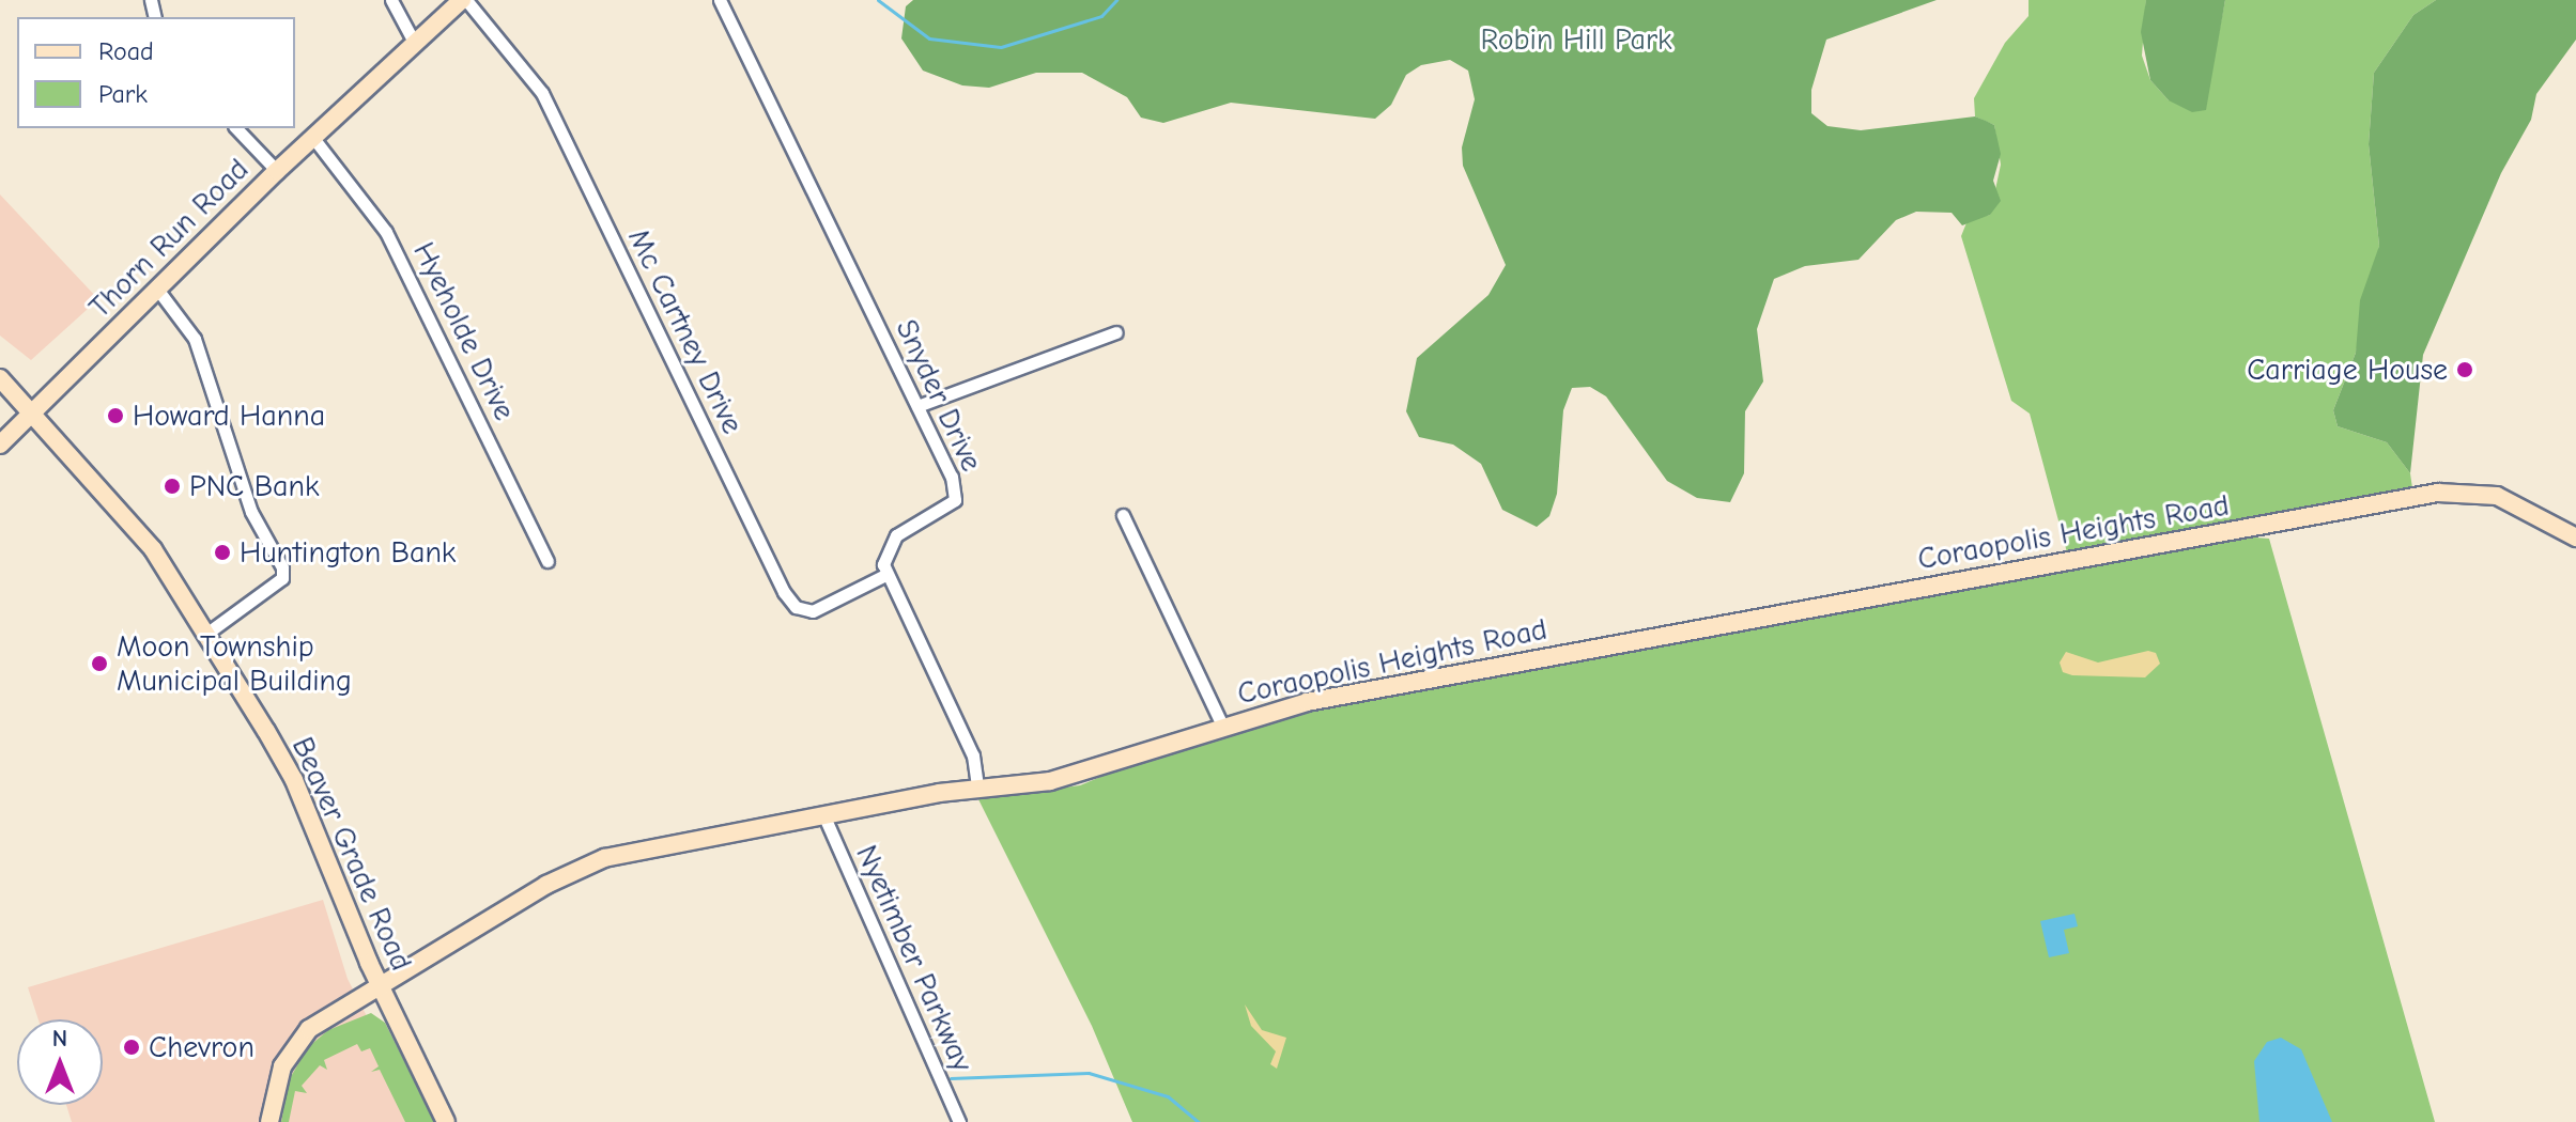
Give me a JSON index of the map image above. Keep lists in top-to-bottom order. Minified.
{"streets":{"street":["Thorn Run Road","Hyeholde Drive","Mc Cartney Drive","Snyder Drive","Coraopolis Heights Road","Beaver Grade Road","Nyetimber Parkway"]},"crossings":[["Thorn Run Road","Hyeholde Drive"],["Thorn Run Road","Mc Cartney Drive"],["Thorn Run Road","Beaver Grade Road"],["Mc Cartney Drive","Snyder Drive"],["Coraopolis Heights Road","Beaver Grade Road"],["Coraopolis Heights Road","Nyetimber Parkway"]],"parks":["Robin Hill Park"],"places":["Carriage House","Howard Hanna","PNC Bank","Huntington Bank","Moon Township Municipal Building","Chevron"],"legend":["Road","Park"],"north":"top"}
